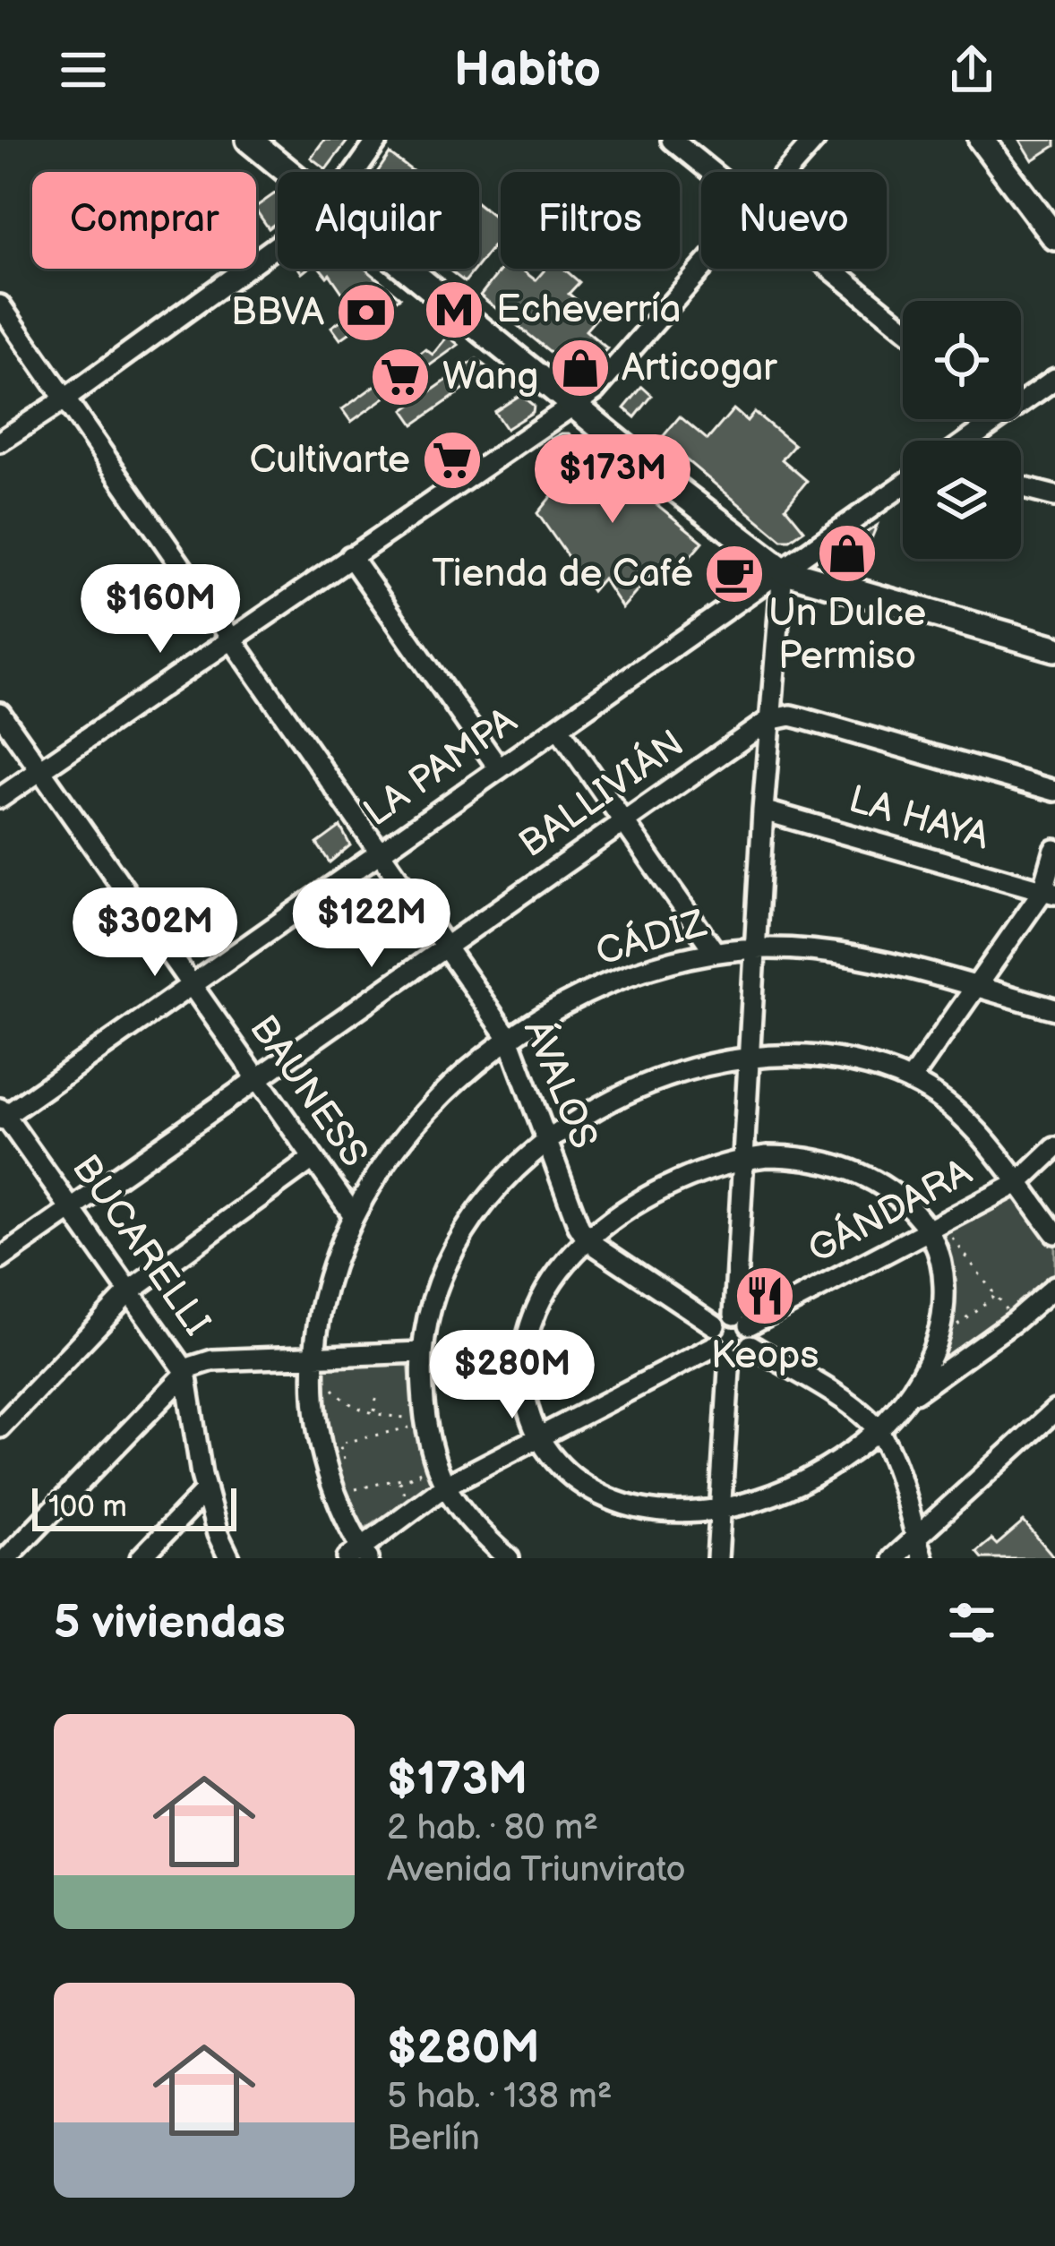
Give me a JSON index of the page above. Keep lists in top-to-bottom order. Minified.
{"streets":{"street":["LA PAMPA","BALLIVIÁN","LA HAYA","CÁDIZ","ÁVALOS","BAUNESS","GÁNDARA","BUCARELLI"]},"crossings":[["LA PAMPA","ÁVALOS"],["LA PAMPA","BAUNESS"],["LA PAMPA","BUCARELLI"],["BALLIVIÁN","ÁVALOS"],["BALLIVIÁN","BAUNESS"],["BALLIVIÁN","BUCARELLI"],["CÁDIZ","ÁVALOS"],["CÁDIZ","BAUNESS"]],"places":{"metro station":["Echeverría"],"bank":["BBVA"],"shop":["Articogar","Un Dulce Permiso"],"supermarket":["Wang","Cultivarte"],"cafe":["Tienda de Café"],"restaurant":["Keops"]},"scale_bar":"100 m","page":{"header":"Habito","chip":["Comprar","Alquilar","Filtros","Nuevo"],"price":["$173M","$160M","$122M","$302M","$280M"],"scale":"100 m","heading":"5 viviendas","list":[{"name":"$173M","note":"2 hab. · 80 m² · Avenida Triunvirato"},{"name":"$280M","note":"5 hab. · 138 m² · Berlín"}]}}
